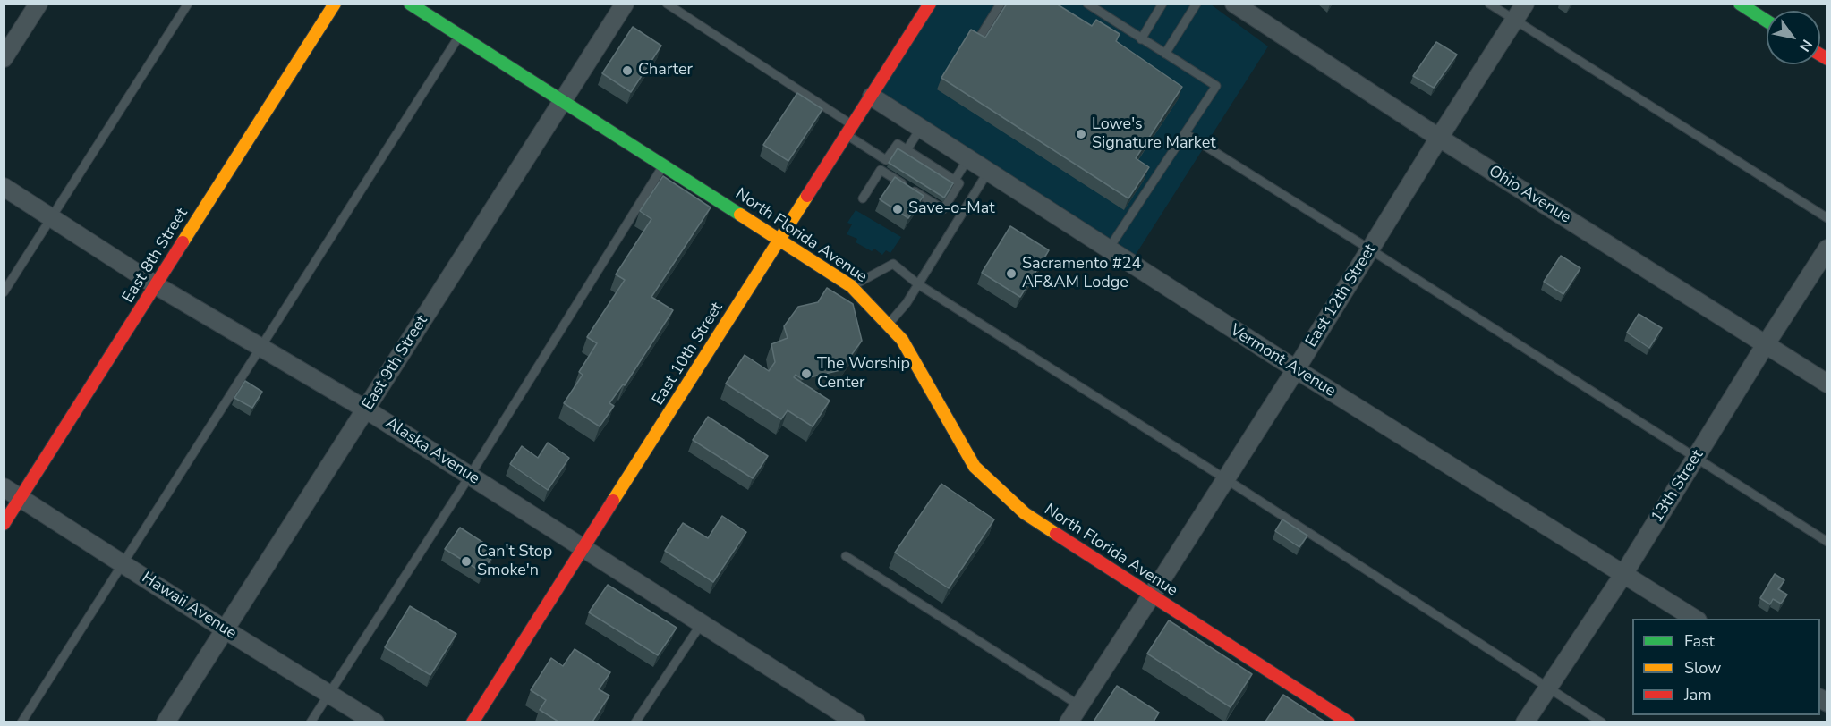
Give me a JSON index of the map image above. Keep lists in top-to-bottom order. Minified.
{"streets":{"main road":["North Florida Avenue","East 8th Street","East 10th Street"],"street":["Ohio Avenue","East 12th Street","Vermont Avenue","East 9th Street","Alaska Avenue","13th Street","Hawaii Avenue"]},"crossings":[["Ohio Avenue","East 12th Street"],["Ohio Avenue","13th Street"],["North Florida Avenue","East 12th Street"],["North Florida Avenue","East 10th Street"],["North Florida Avenue","East 9th Street"],["East 8th Street","Alaska Avenue"],["East 8th Street","Hawaii Avenue"],["East 12th Street","Vermont Avenue"],["East 10th Street","Vermont Avenue"],["East 10th Street","Alaska Avenue"],["Vermont Avenue","13th Street"],["East 9th Street","Alaska Avenue"],["East 9th Street","Hawaii Avenue"]],"places":["Charter","Lowe's Signature Market","Save-o-Mat","Sacramento #24 AF&AM Lodge","The Worship Center","Can't Stop Smoke'n"],"legend":["Fast","Slow","Jam"],"north":"bottom right"}
